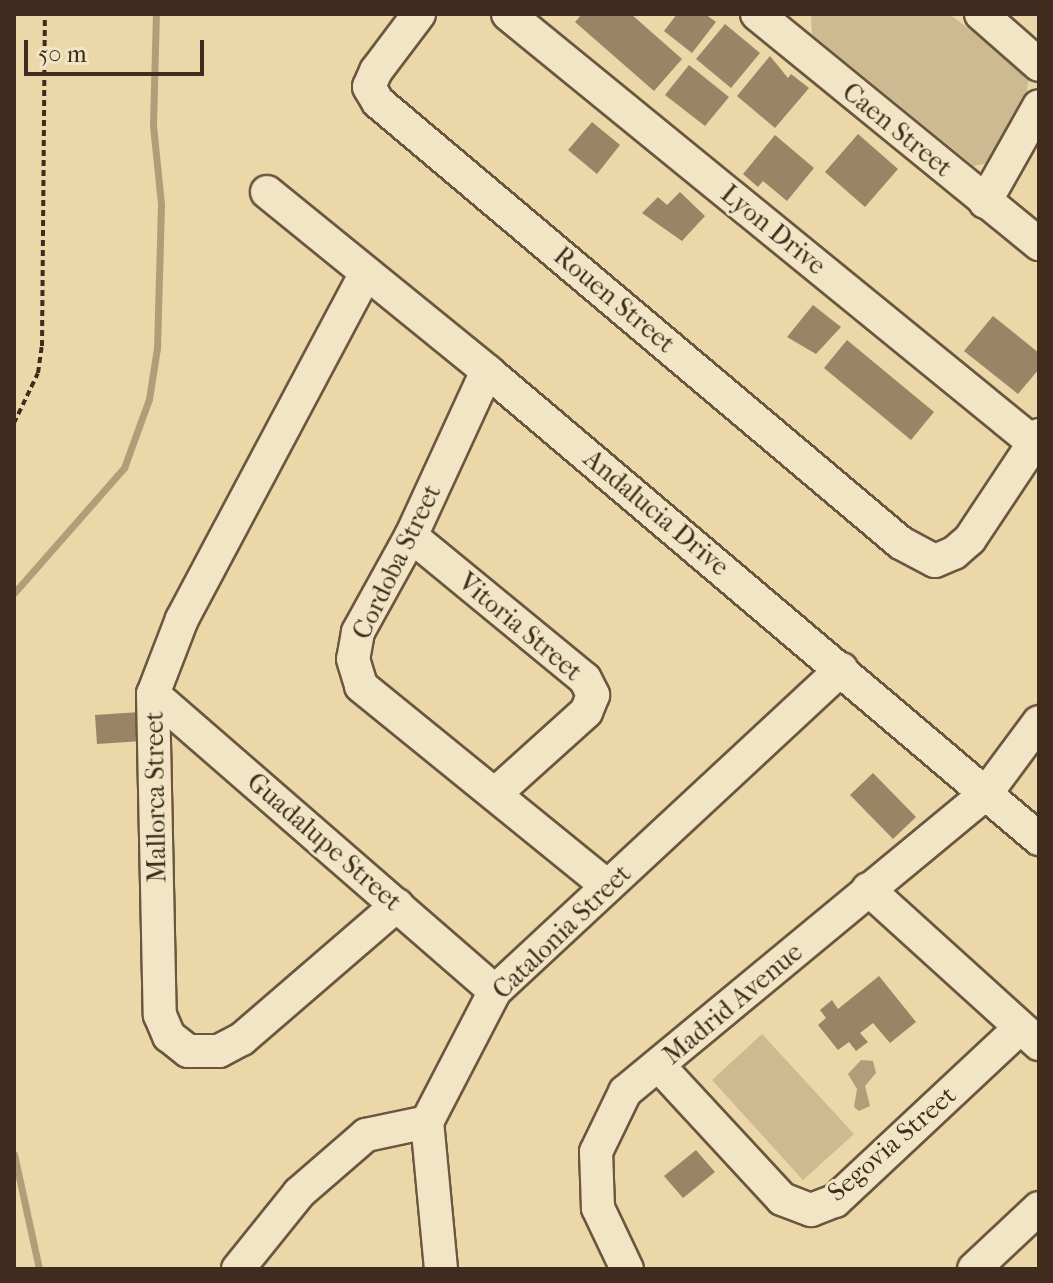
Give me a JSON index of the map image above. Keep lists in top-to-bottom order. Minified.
{"streets":{"street":["Caen Street","Lyon Drive","Rouen Street","Andalucia Drive","Cordoba Street","Vitoria Street","Mallorca Street","Guadalupe Street","Catalonia Street","Madrid Avenue","Segovia Street"]},"crossings":[["Lyon Drive","Rouen Street"],["Andalucia Drive","Cordoba Street"],["Andalucia Drive","Mallorca Street"],["Andalucia Drive","Catalonia Street"],["Andalucia Drive","Madrid Avenue"],["Cordoba Street","Vitoria Street"],["Cordoba Street","Catalonia Street"],["Mallorca Street","Guadalupe Street"],["Guadalupe Street","Catalonia Street"],["Madrid Avenue","Segovia Street"]],"scale_bar":"50 m"}
